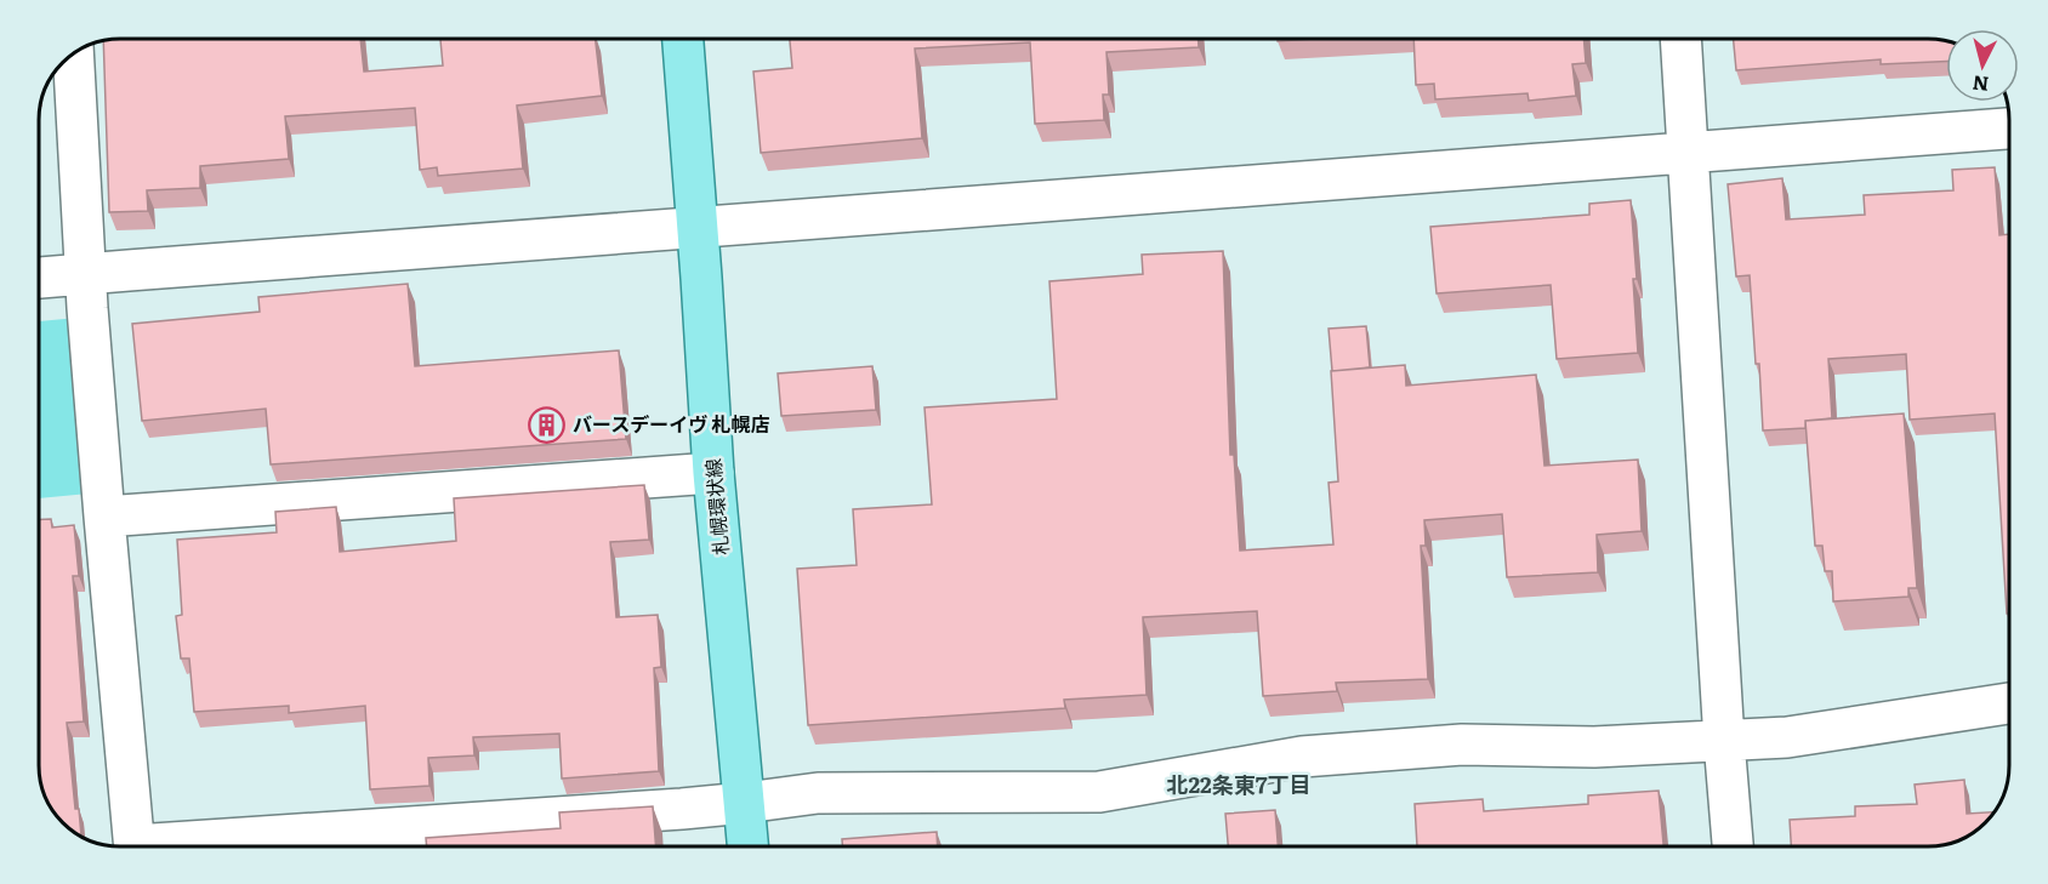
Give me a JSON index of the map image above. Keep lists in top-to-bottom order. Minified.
{"streets":{"main road":["札幌環状線"]},"districts":["北22条東7丁目"],"places":{"building":["バースデーイヴ 札幌店"]},"north":"bottom"}
